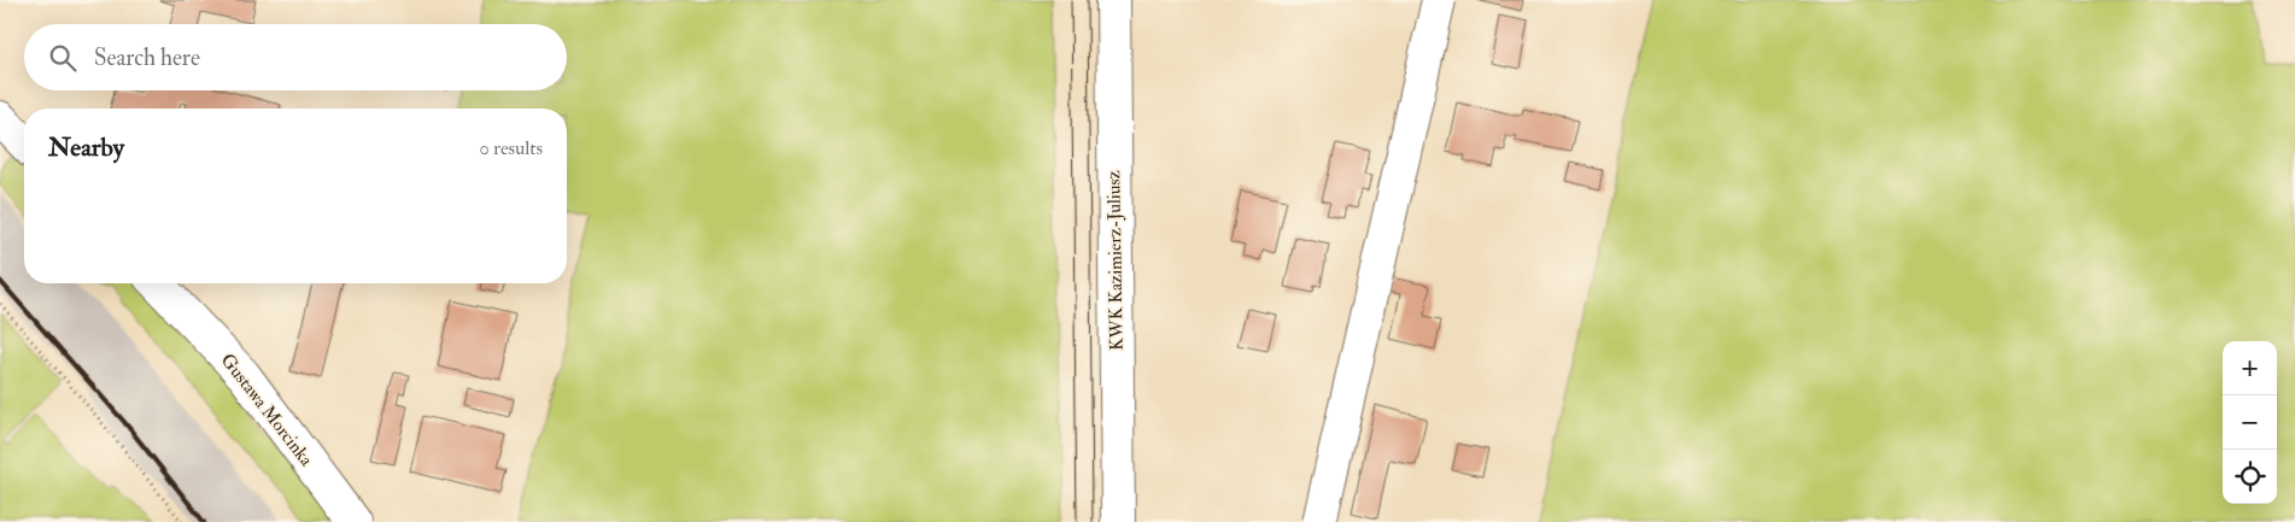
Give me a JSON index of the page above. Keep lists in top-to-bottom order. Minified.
{"streets":{"street":["KWK Kazimierz-Juliusz","Gustawa Morcinka"]},"page":{"search":"Search here","heading":["Nearby","0 results"],"map_buttons":["+","−"]}}
